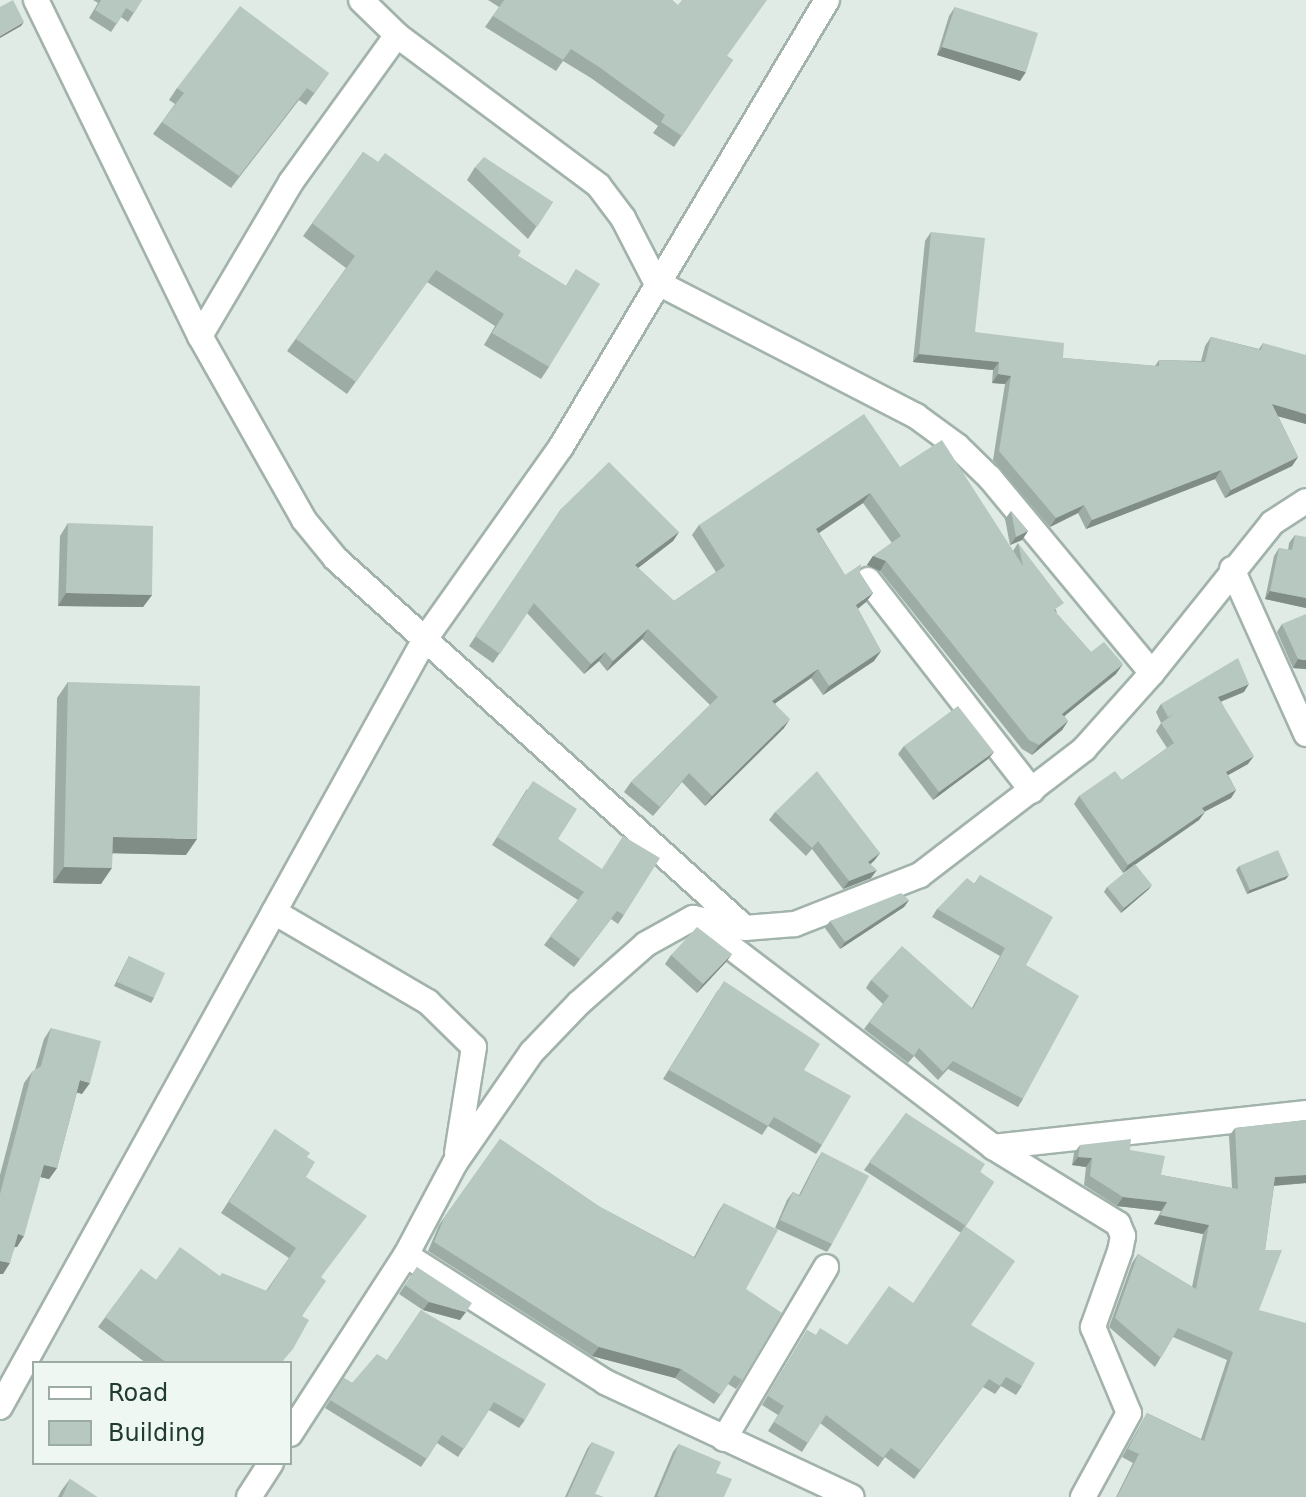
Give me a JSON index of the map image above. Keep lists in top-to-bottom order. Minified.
{"legend":["Road","Building"]}
